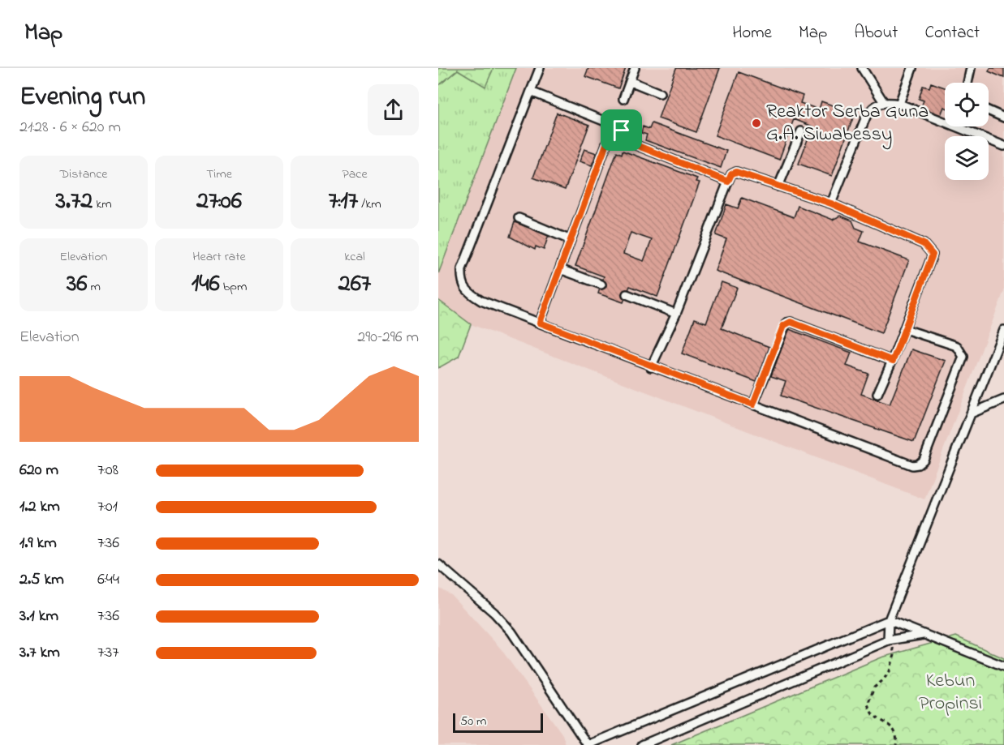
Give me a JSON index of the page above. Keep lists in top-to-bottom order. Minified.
{"parks":["Kebun Propinsi"],"places":["Reaktor Serba Guna G.A. Siwabessy"],"scale_bar":"50 m","page":{"header":"Map","nav":["Home","Map","About","Contact"],"heading":["Evening run","21:28 · 6 × 620 m"],"stats":[["Distance","3.72 km"],["Time","27:06"],["Pace","7:17 /km"],["Elevation","36 m"],["Heart rate","146 bpm"],["kcal","267"]],"chart":["Elevation","290–296 m"],"list":[{"name":"620 m","note":"7:08"},{"name":"1.2 km","note":"7:01"},{"name":"1.9 km","note":"7:36"},{"name":"2.5 km","note":"6:44"},{"name":"3.1 km","note":"7:36"},{"name":"3.7 km","note":"7:37"}],"scale":"50 m"}}
